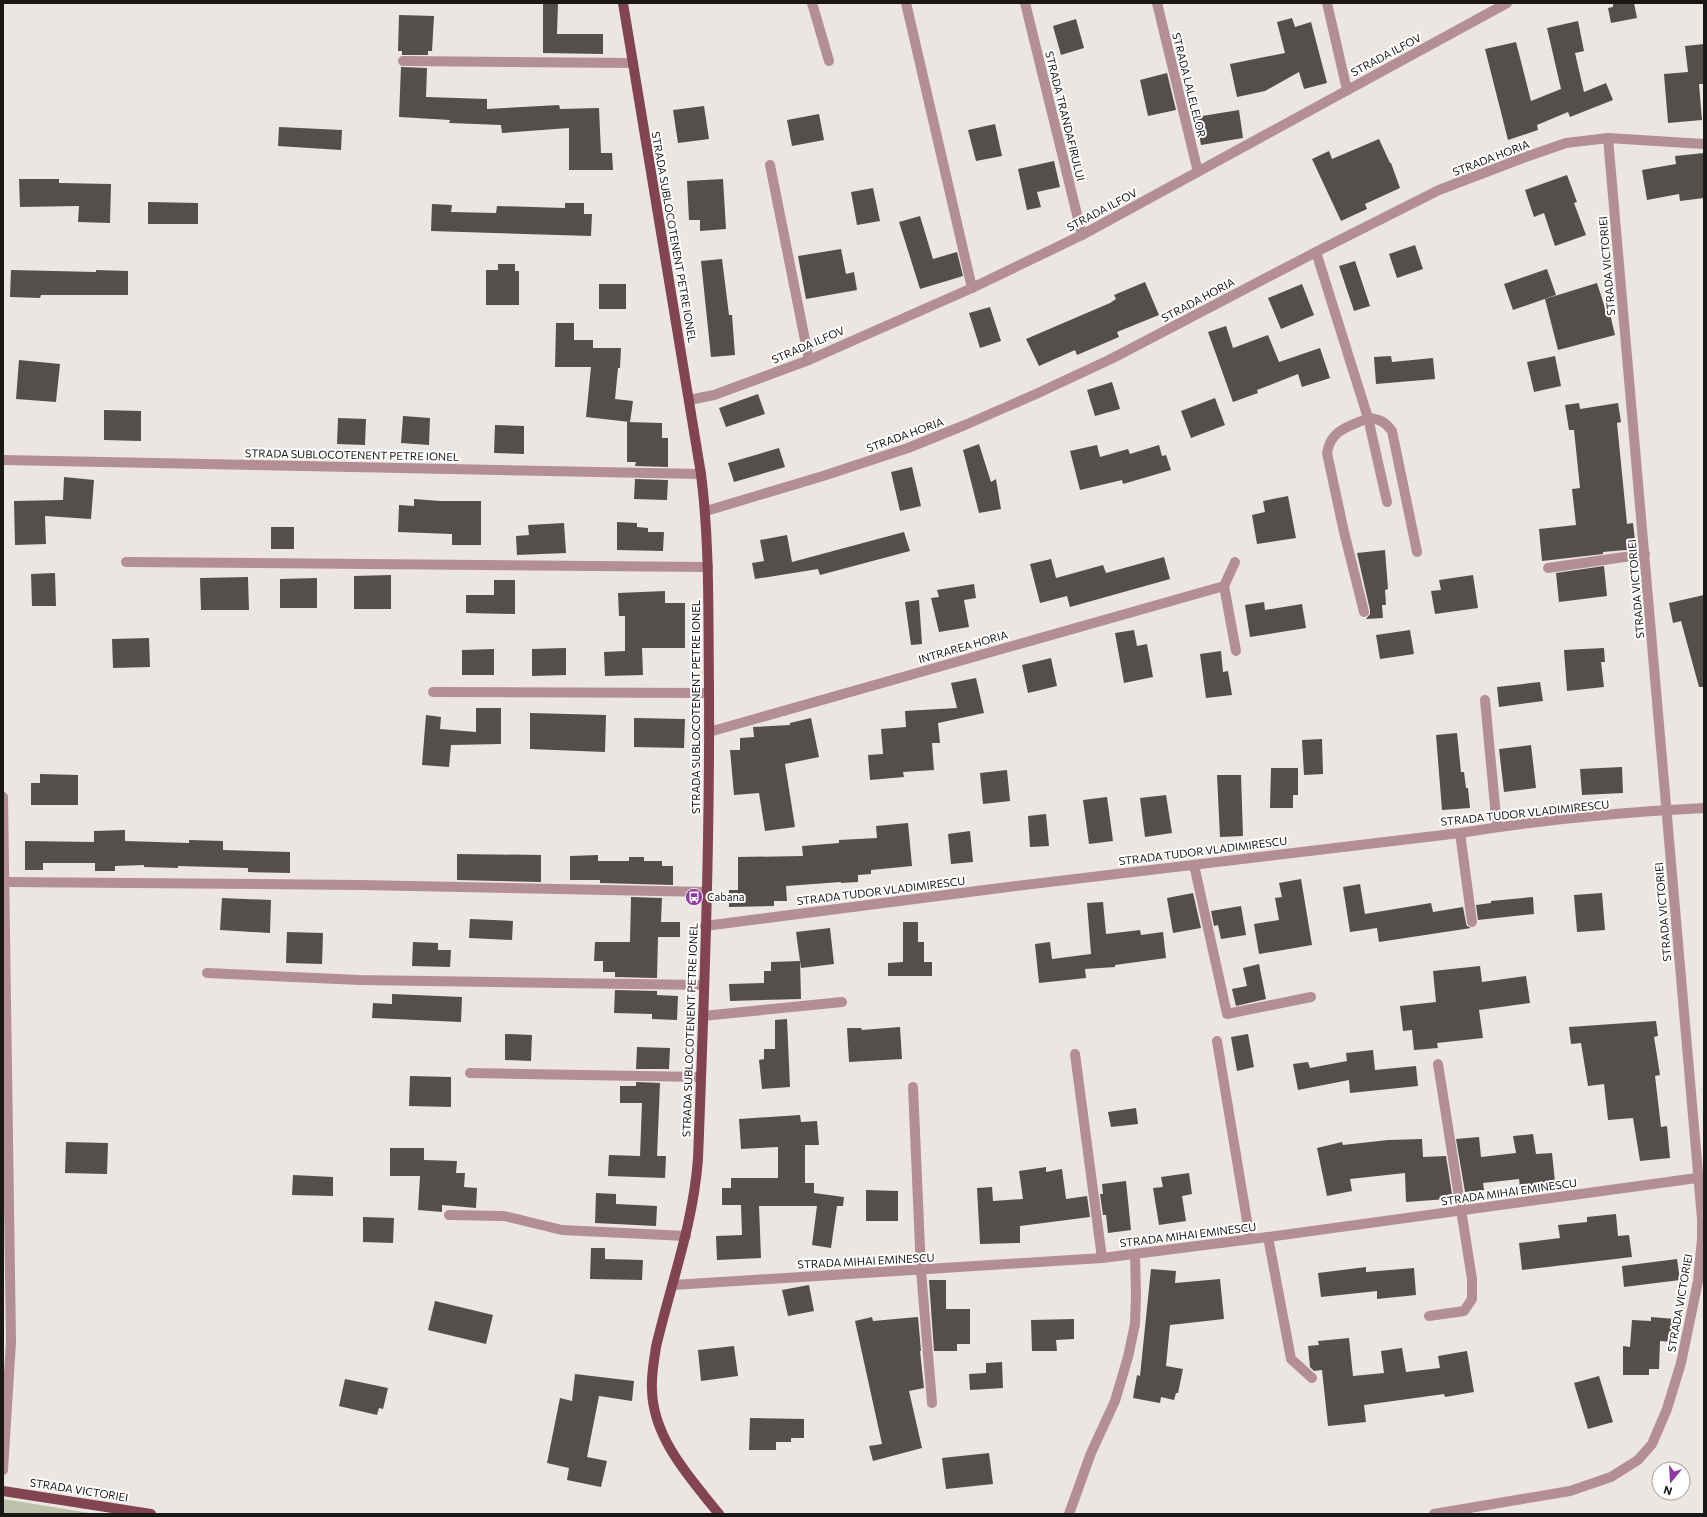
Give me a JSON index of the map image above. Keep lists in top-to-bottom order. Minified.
{"streets":{"main road":["STRADA SUBLOCOTENENT PETRE IONEL","STRADA VICTORIEI"],"street":["STRADA ILFOV","STRADA LALELELOR","STRADA TRANDAFIRULUI","STRADA HORIA","INTRAREA HORIA","STRADA TUDOR VLADIMIRESCU","STRADA MIHAI EMINESCU"]},"crossings":[["STRADA ILFOV","STRADA LALELELOR"],["STRADA ILFOV","STRADA TRANDAFIRULUI"],["STRADA ILFOV","STRADA SUBLOCOTENENT PETRE IONEL"],["STRADA HORIA","STRADA SUBLOCOTENENT PETRE IONEL"],["STRADA HORIA","STRADA VICTORIEI"],["STRADA SUBLOCOTENENT PETRE IONEL","INTRAREA HORIA"],["STRADA SUBLOCOTENENT PETRE IONEL","STRADA TUDOR VLADIMIRESCU"],["STRADA SUBLOCOTENENT PETRE IONEL","STRADA MIHAI EMINESCU"],["STRADA VICTORIEI","STRADA TUDOR VLADIMIRESCU"],["STRADA VICTORIEI","STRADA MIHAI EMINESCU"]],"places":{"bus stop":["Cabana"]},"north":"bottom"}
